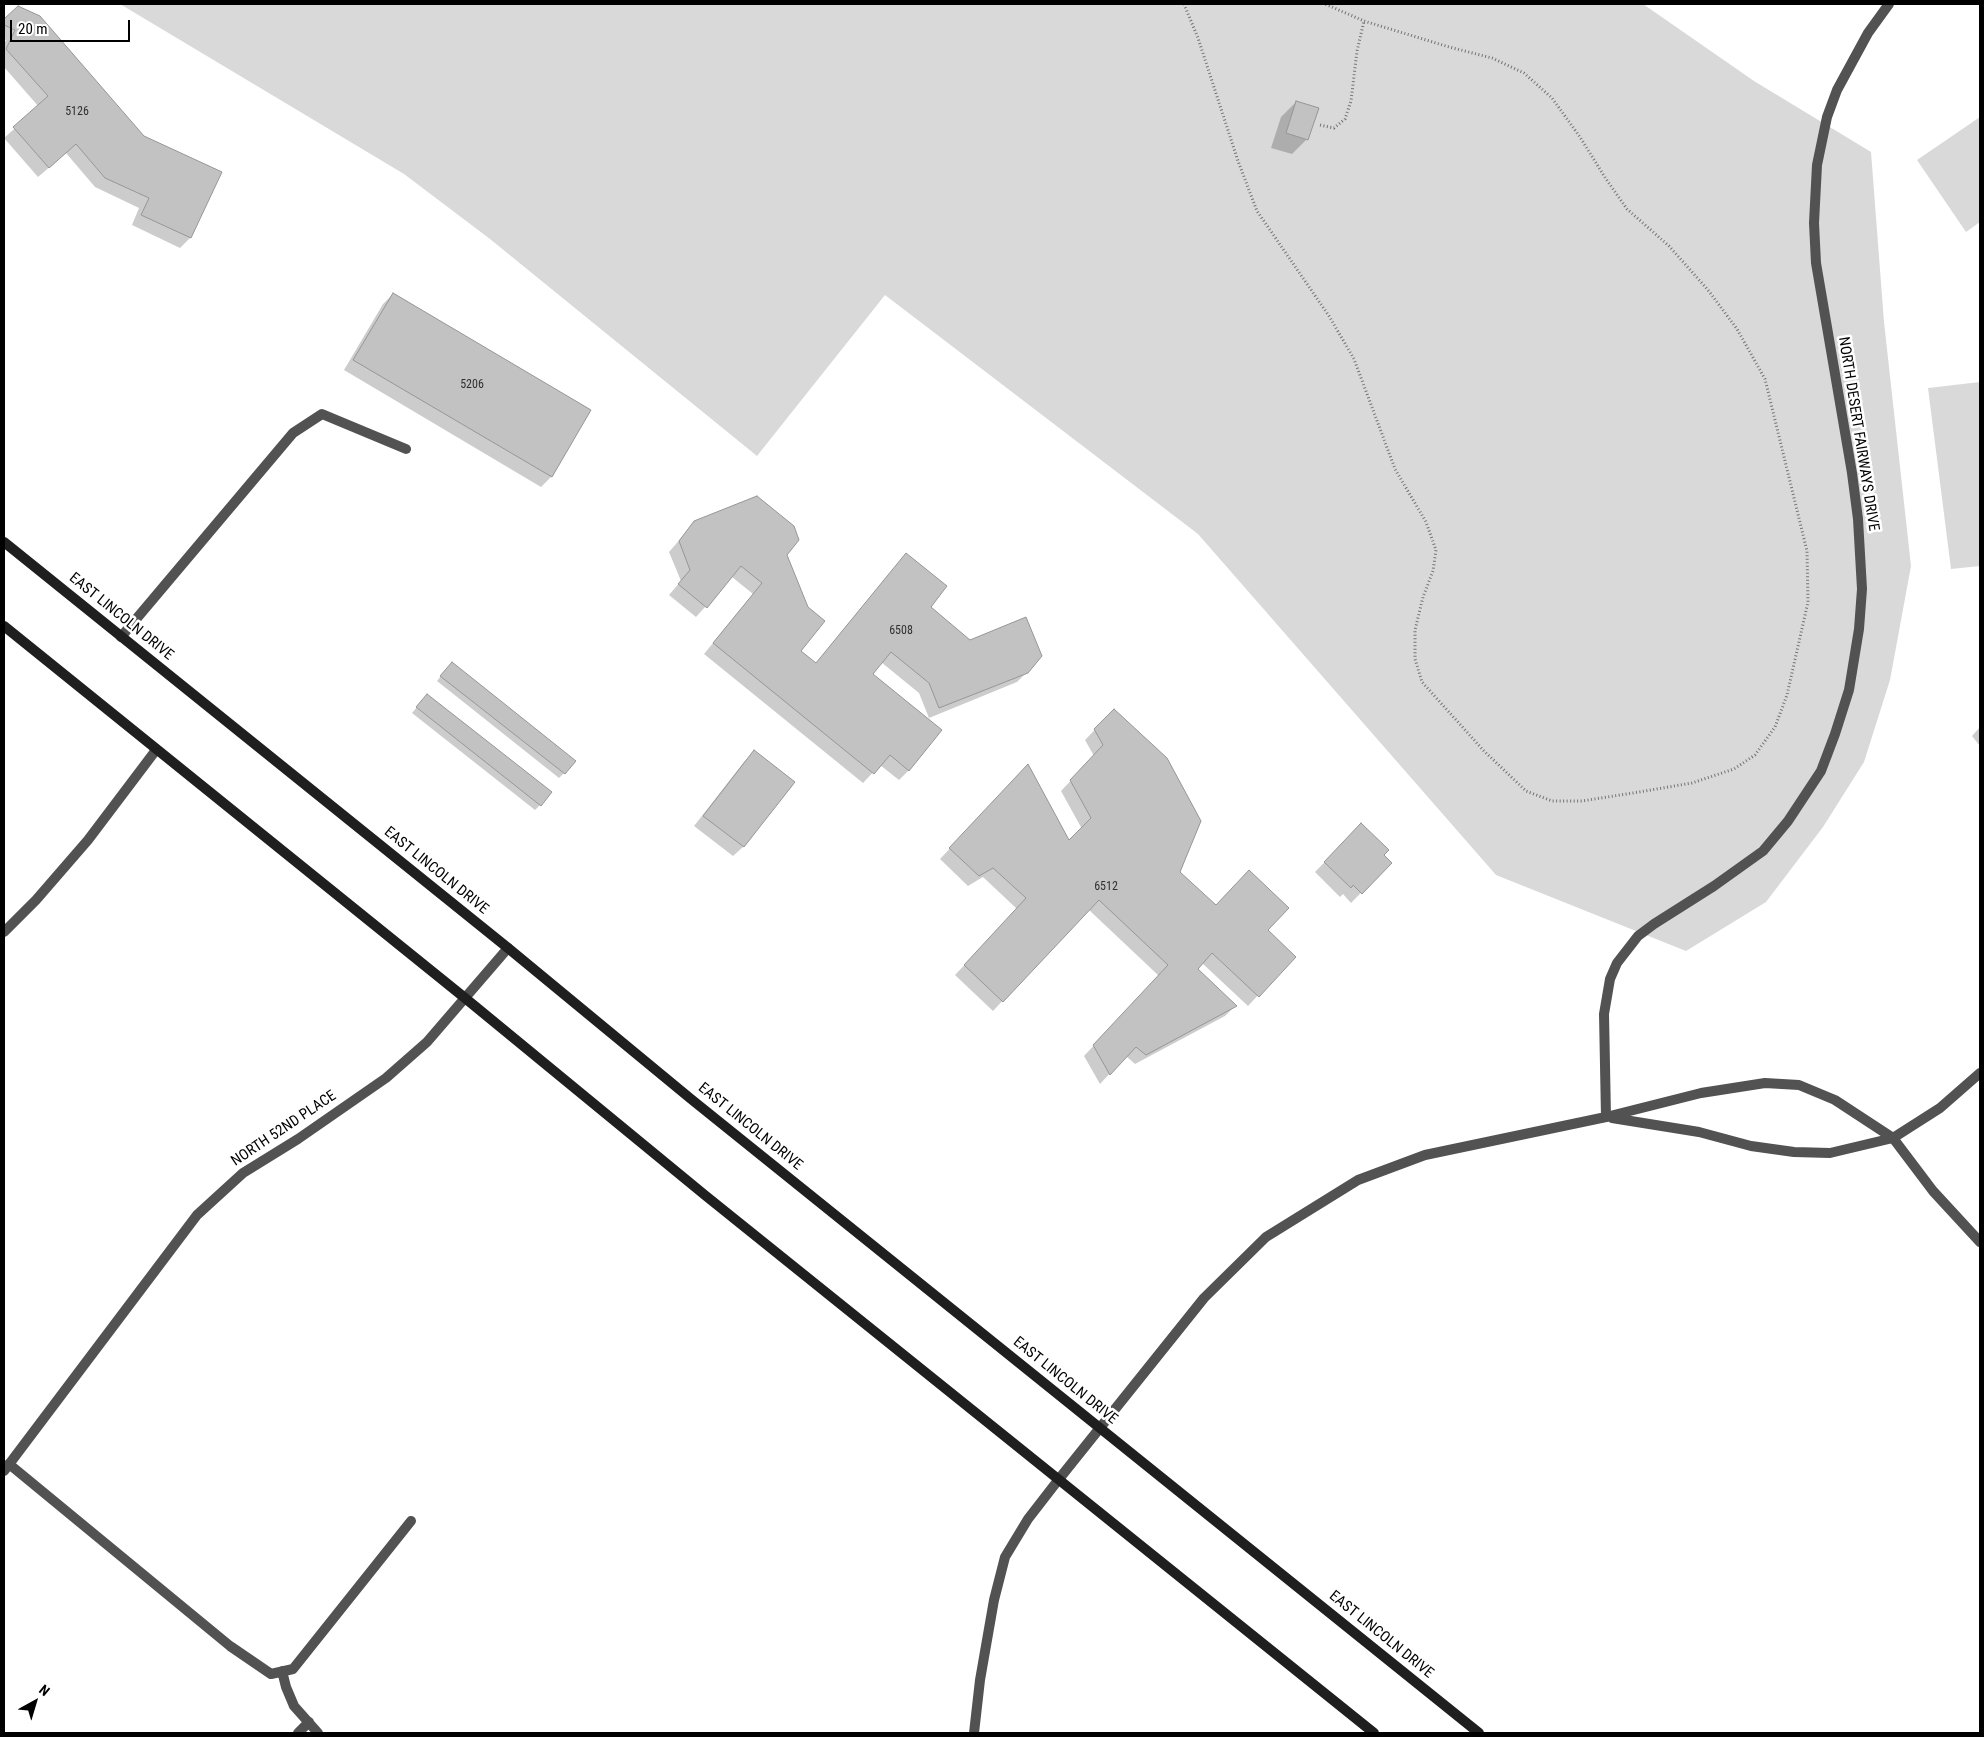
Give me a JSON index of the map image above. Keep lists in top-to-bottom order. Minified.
{"streets":{"main road":["EAST LINCOLN DRIVE"],"street":["NORTH DESERT FAIRWAYS DRIVE","NORTH 52ND PLACE"]},"crossings":[["EAST LINCOLN DRIVE","NORTH 52ND PLACE"]],"house_numbers":["5126","5206","6508","6512"],"scale_bar":"20 m","north":"top right"}
